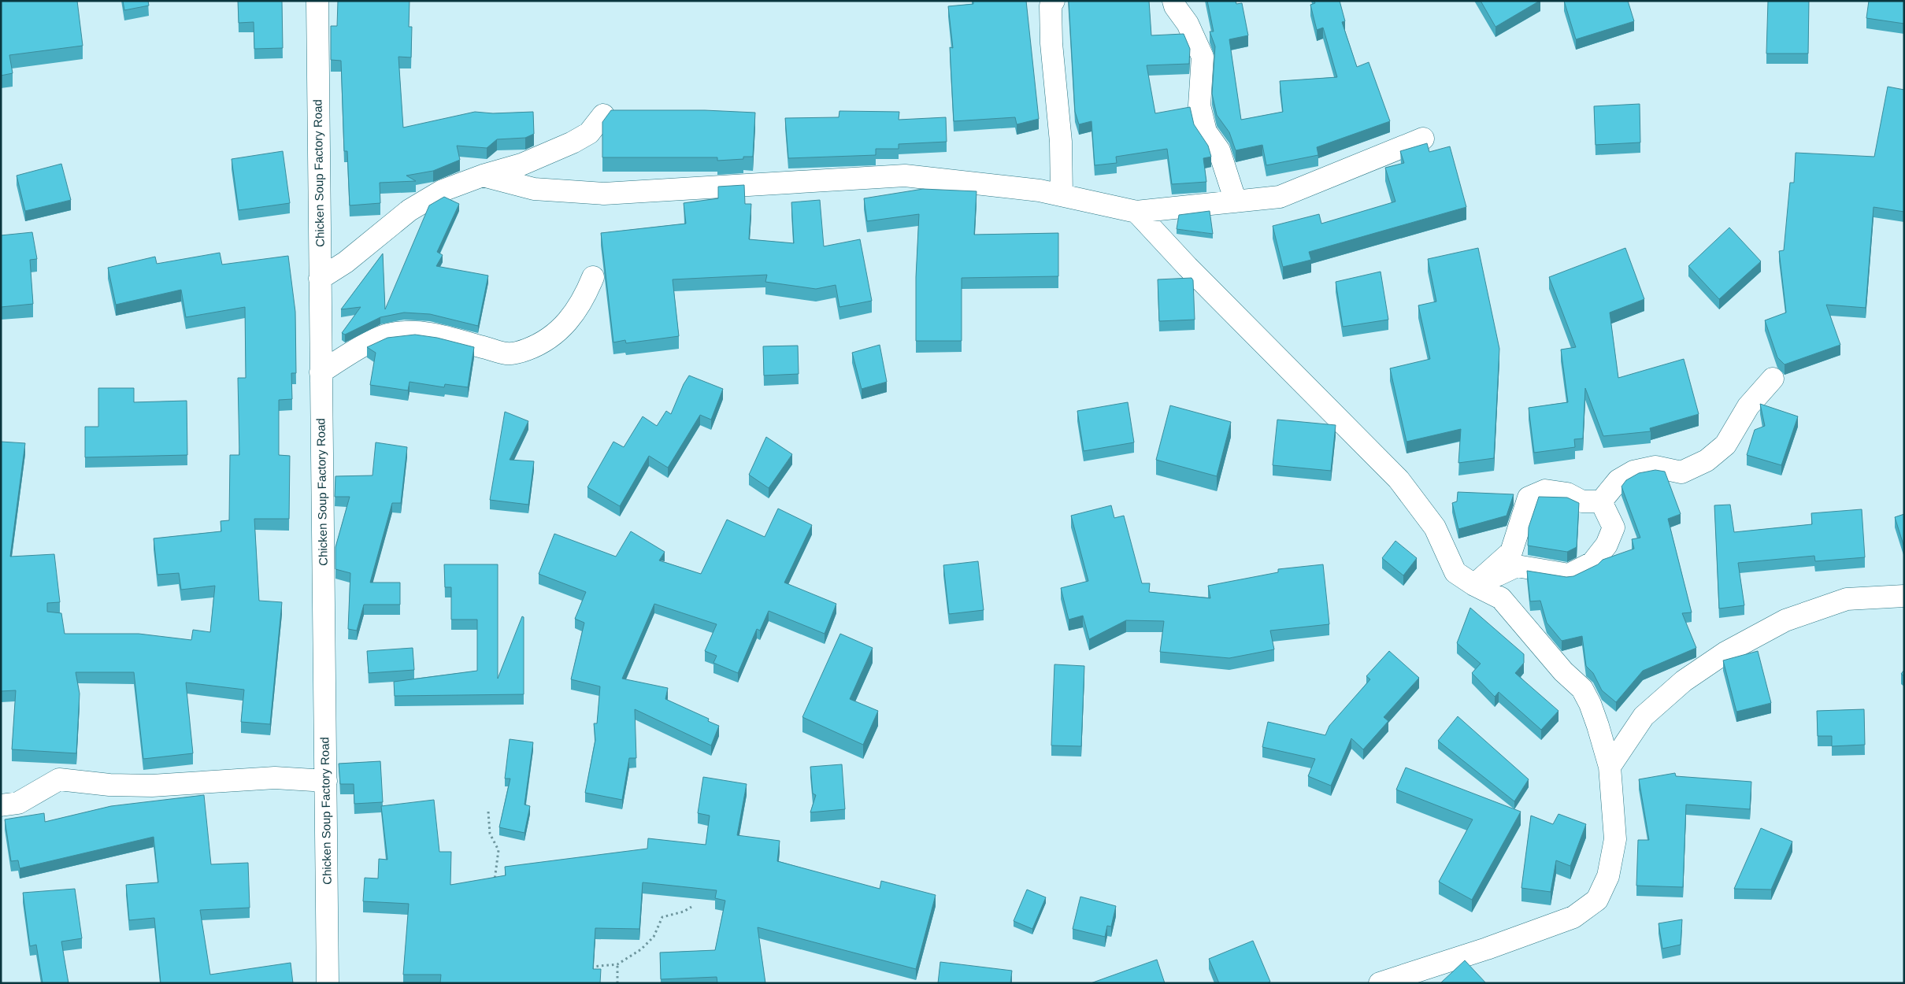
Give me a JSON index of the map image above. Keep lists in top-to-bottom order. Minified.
{"streets":{"street":["Chicken Soup Factory Road"]}}
